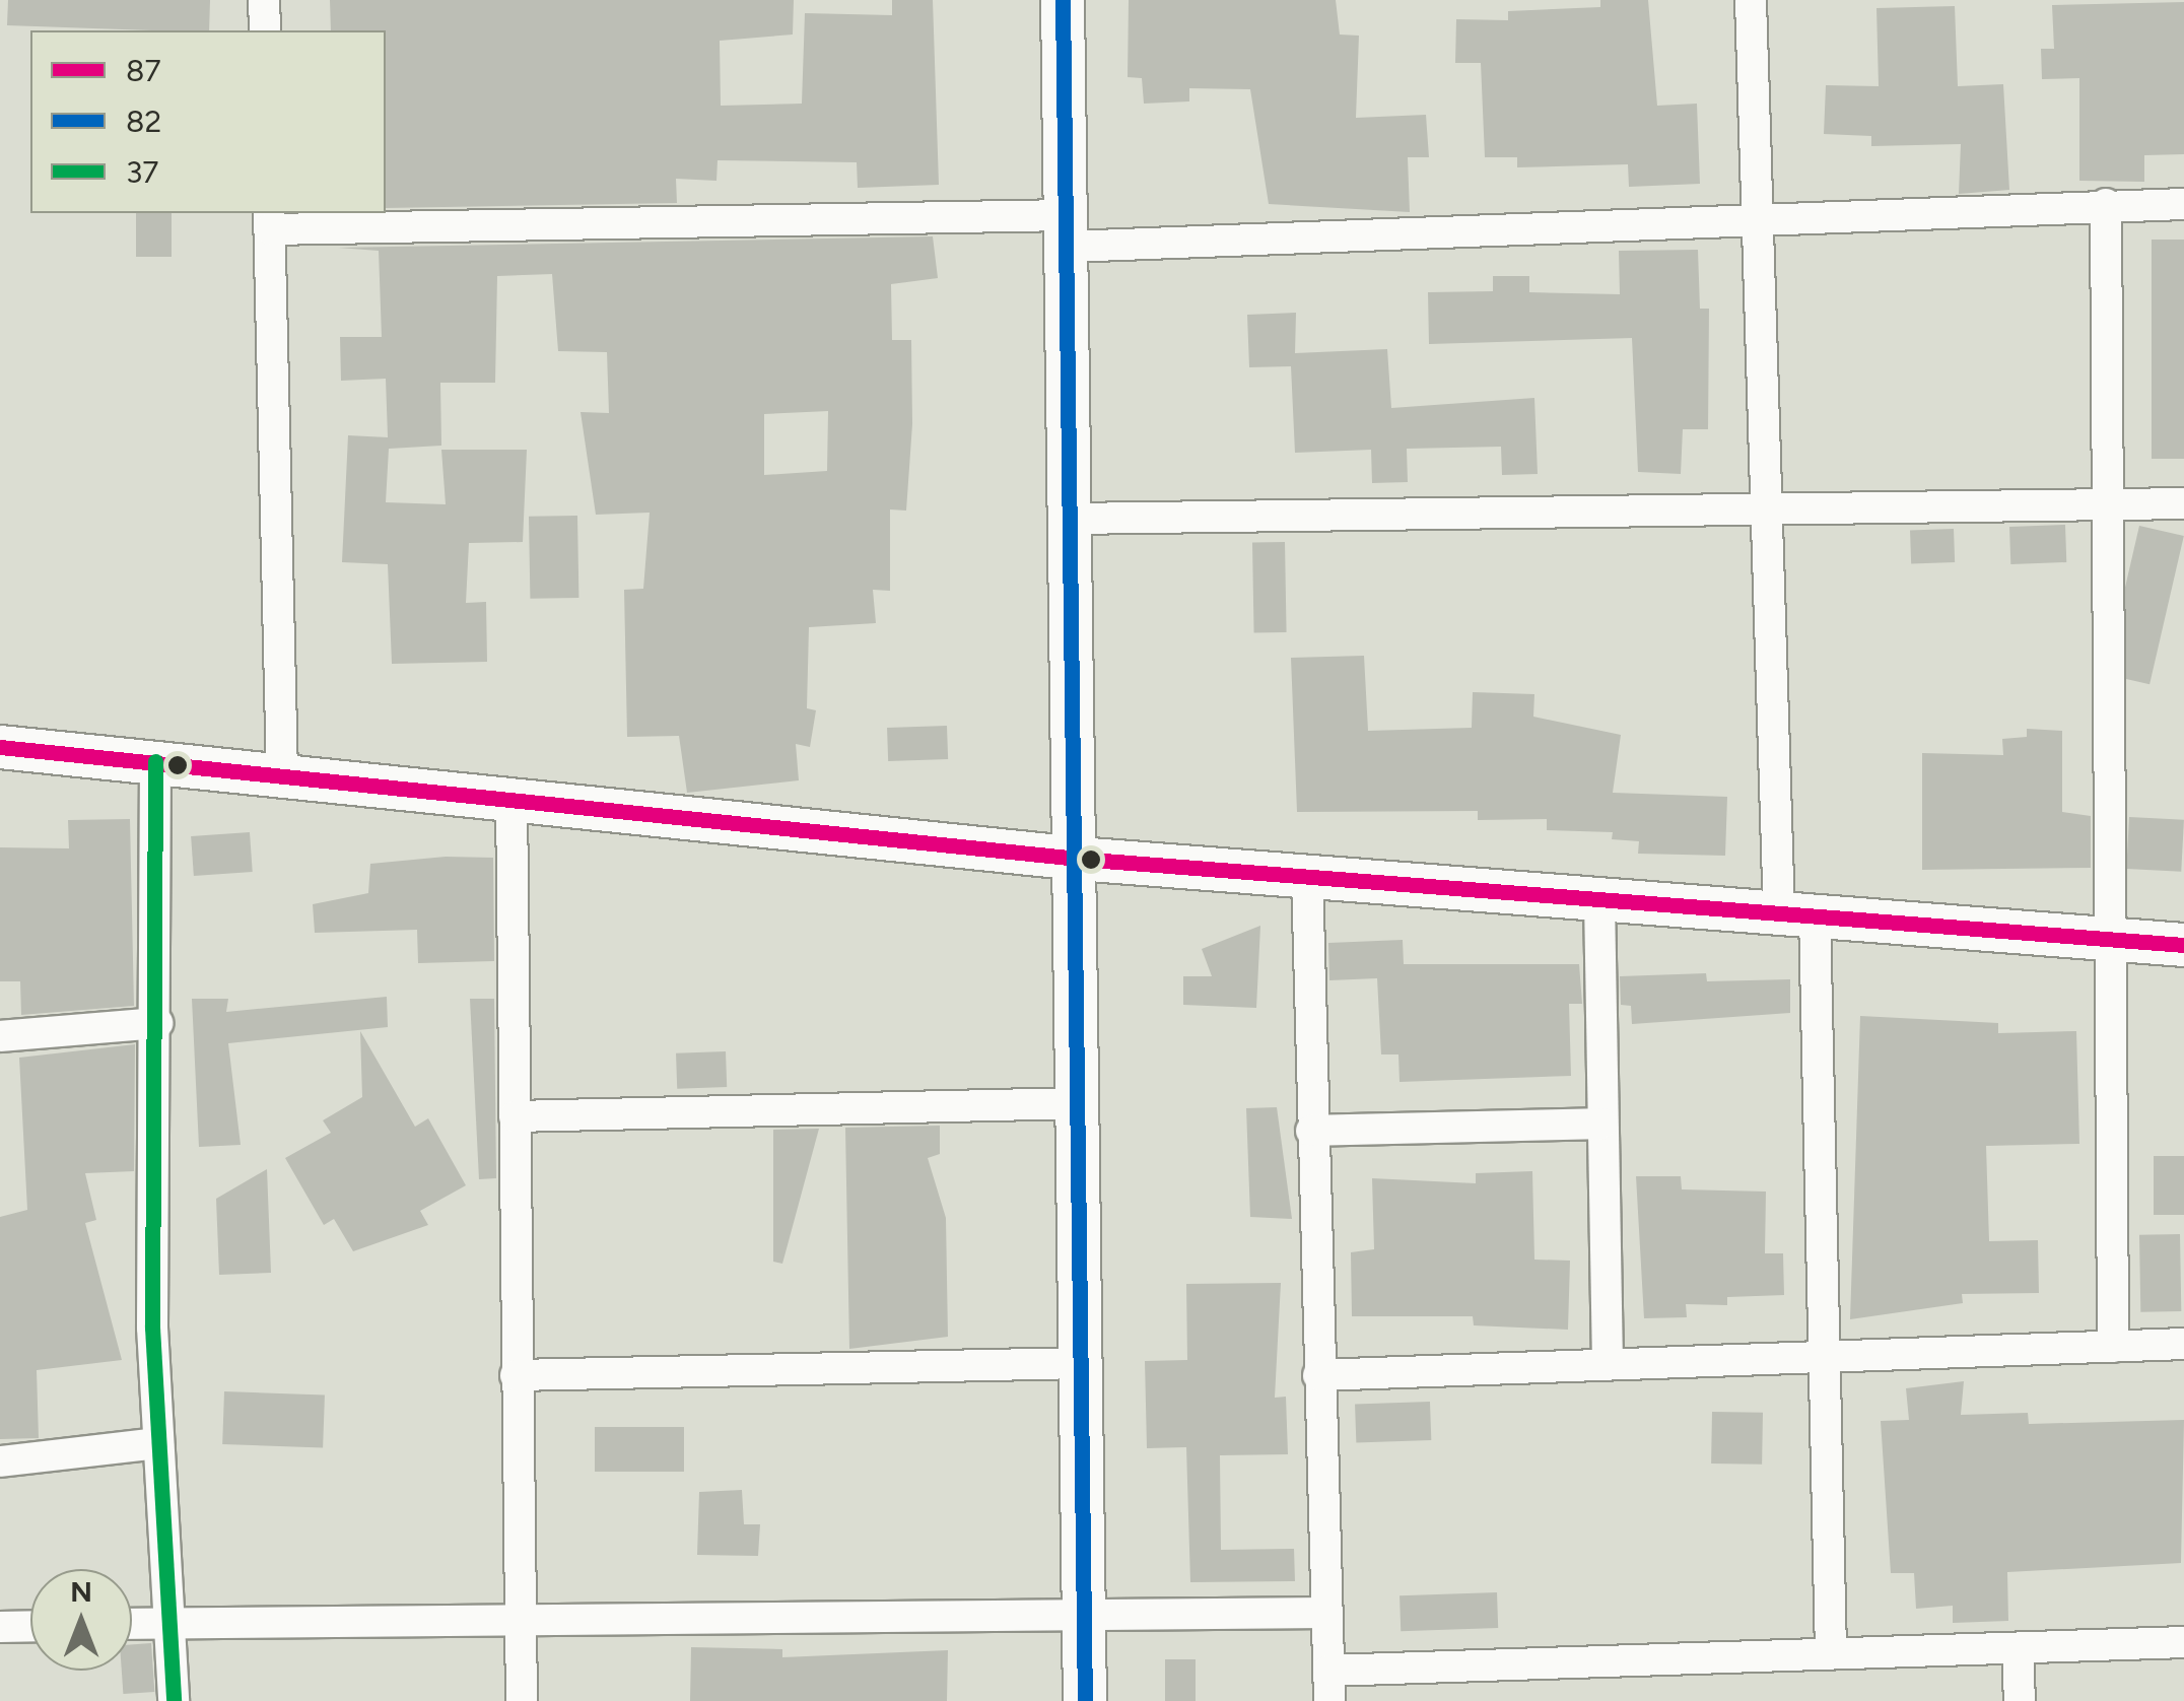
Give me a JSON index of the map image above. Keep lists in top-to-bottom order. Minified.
{"lines":["transit line 82","transit line 87","transit line 37"],"legend":["87","82","37"],"north":"top"}
